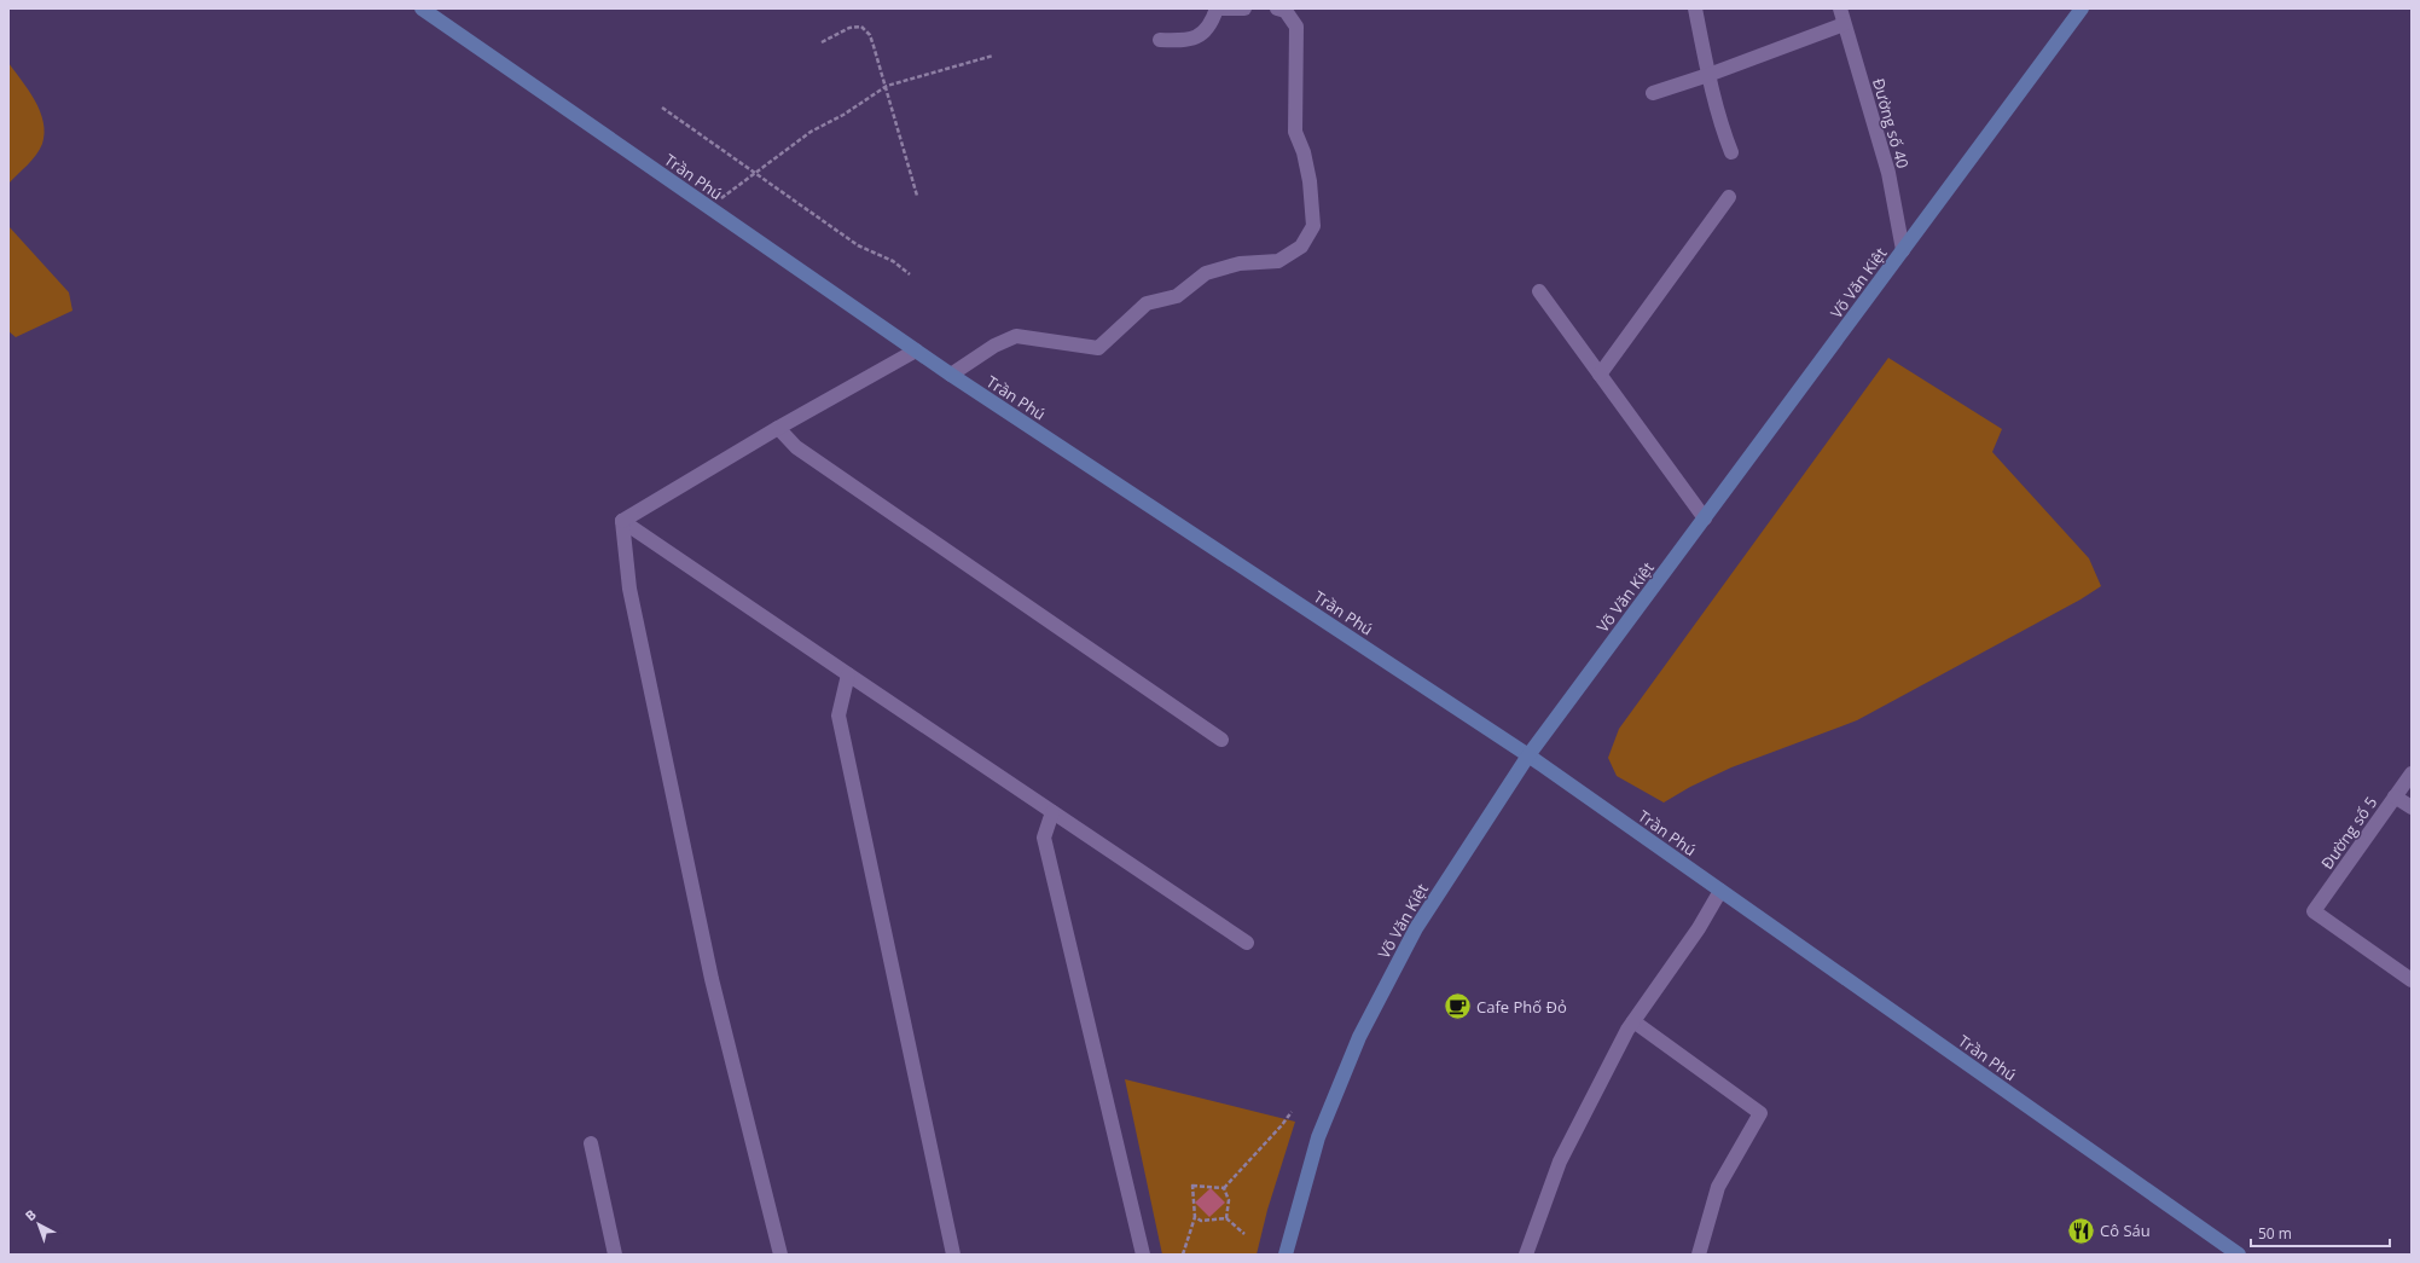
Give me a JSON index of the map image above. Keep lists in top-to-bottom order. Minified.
{"streets":{"main road":["Trần Phú","Võ Văn Kiệt"],"street":["Đường số 40","Đường số 5"]},"crossings":[["Đường số 40","Võ Văn Kiệt"],["Trần Phú","Võ Văn Kiệt"]],"places":{"cafe":["Cafe Phố Đỏ"],"restaurant":["Cô Sáu"]},"scale_bar":"50 m","north":"top left"}
